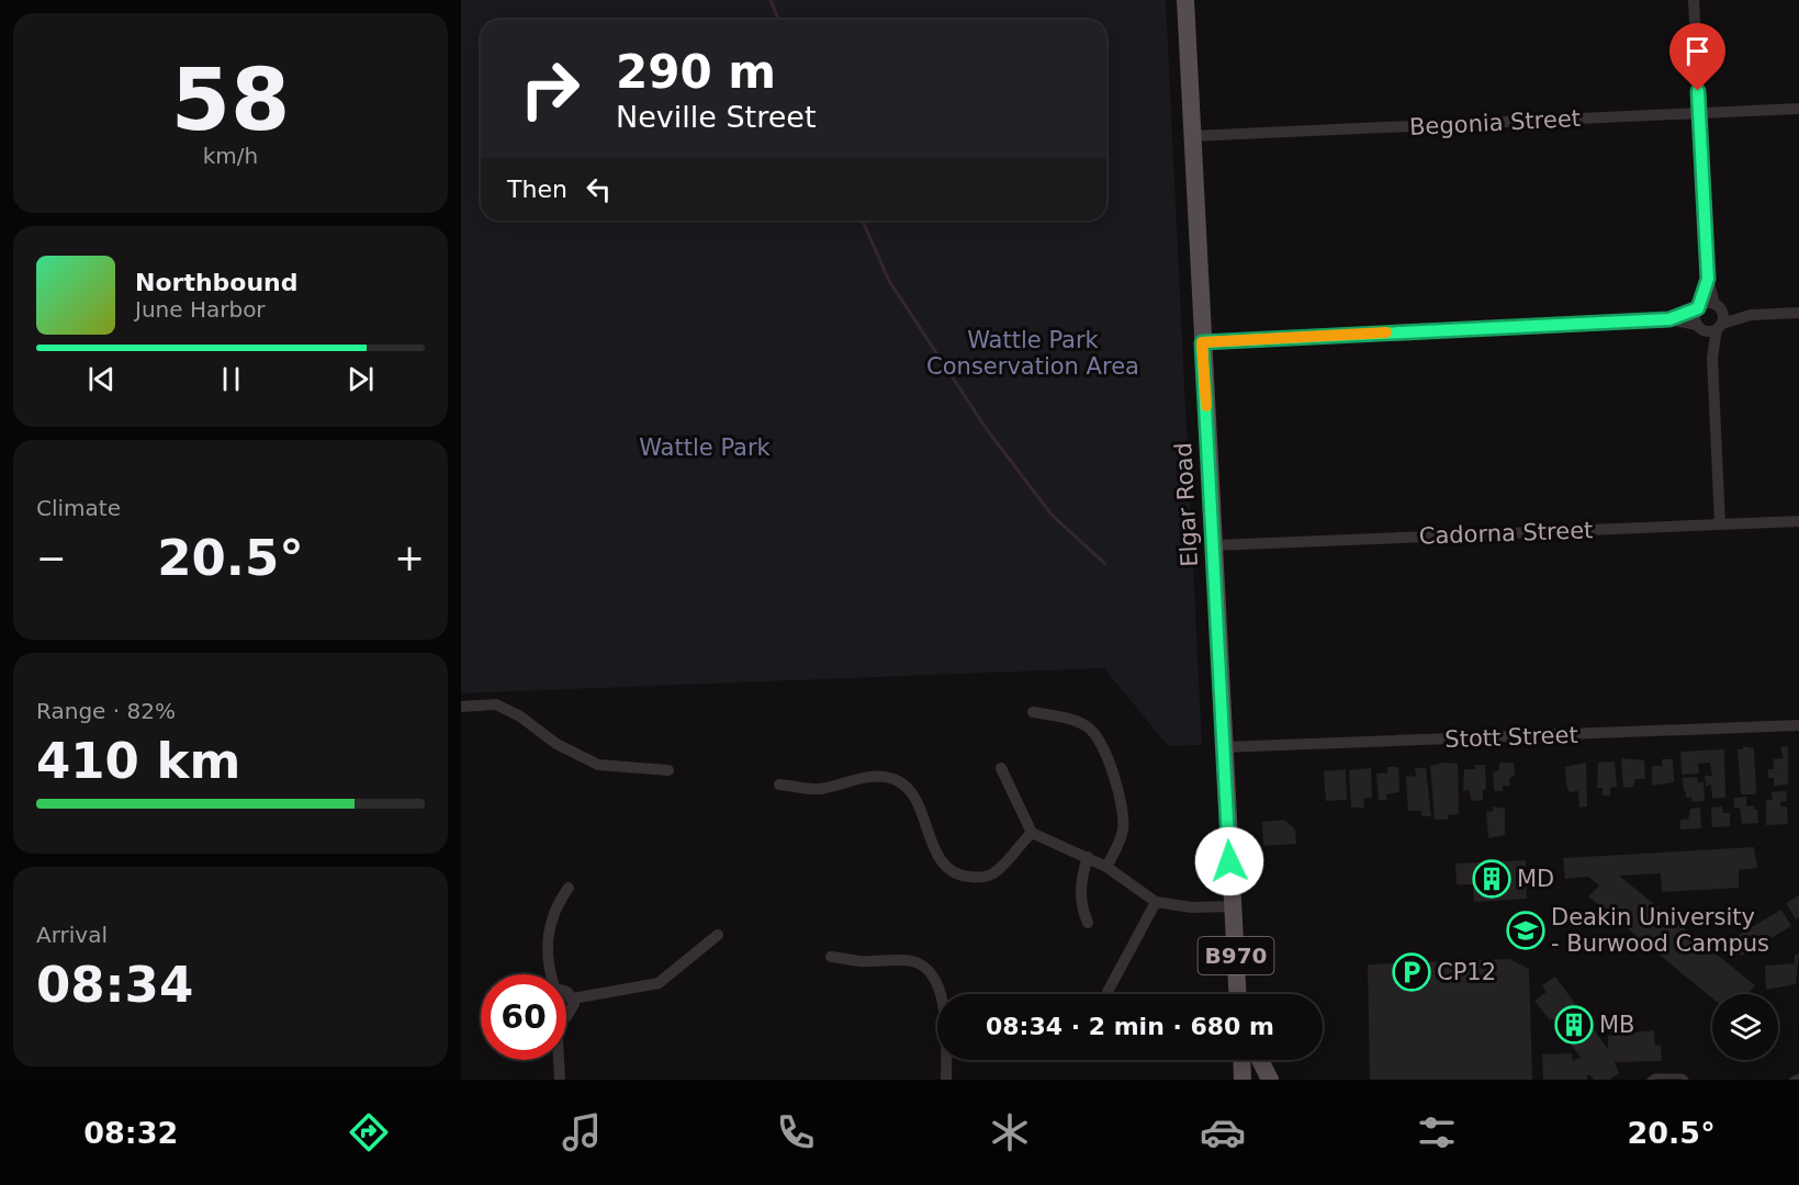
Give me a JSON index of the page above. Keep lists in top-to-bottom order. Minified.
{"streets":{"main road":["Elgar Road","B970"],"street":["Begonia Street","Cadorna Street","Stott Street"]},"crossings":[["Begonia Street","Elgar Road"],["Elgar Road","Cadorna Street"],["Elgar Road","Stott Street"]],"parks":["Wattle Park Conservation Area","Wattle Park"],"places":{"building":["MD","MB"],"school or university":["Deakin University - Burwood Campus"],"parking":["CP12"]},"page":{"tile":[["58","km/h"],"Climate",["Range · 82%","410 km"],["Arrival","08:34"]],"turn":["290 m","Neville Street"],"then":"Then","song":["Northbound","June Harbor"],"heat":["−","20.5°","+"],"limit":"60","trip":"08:34 · 2 min · 680 m","tabs":["08:32","20.5°"]}}
